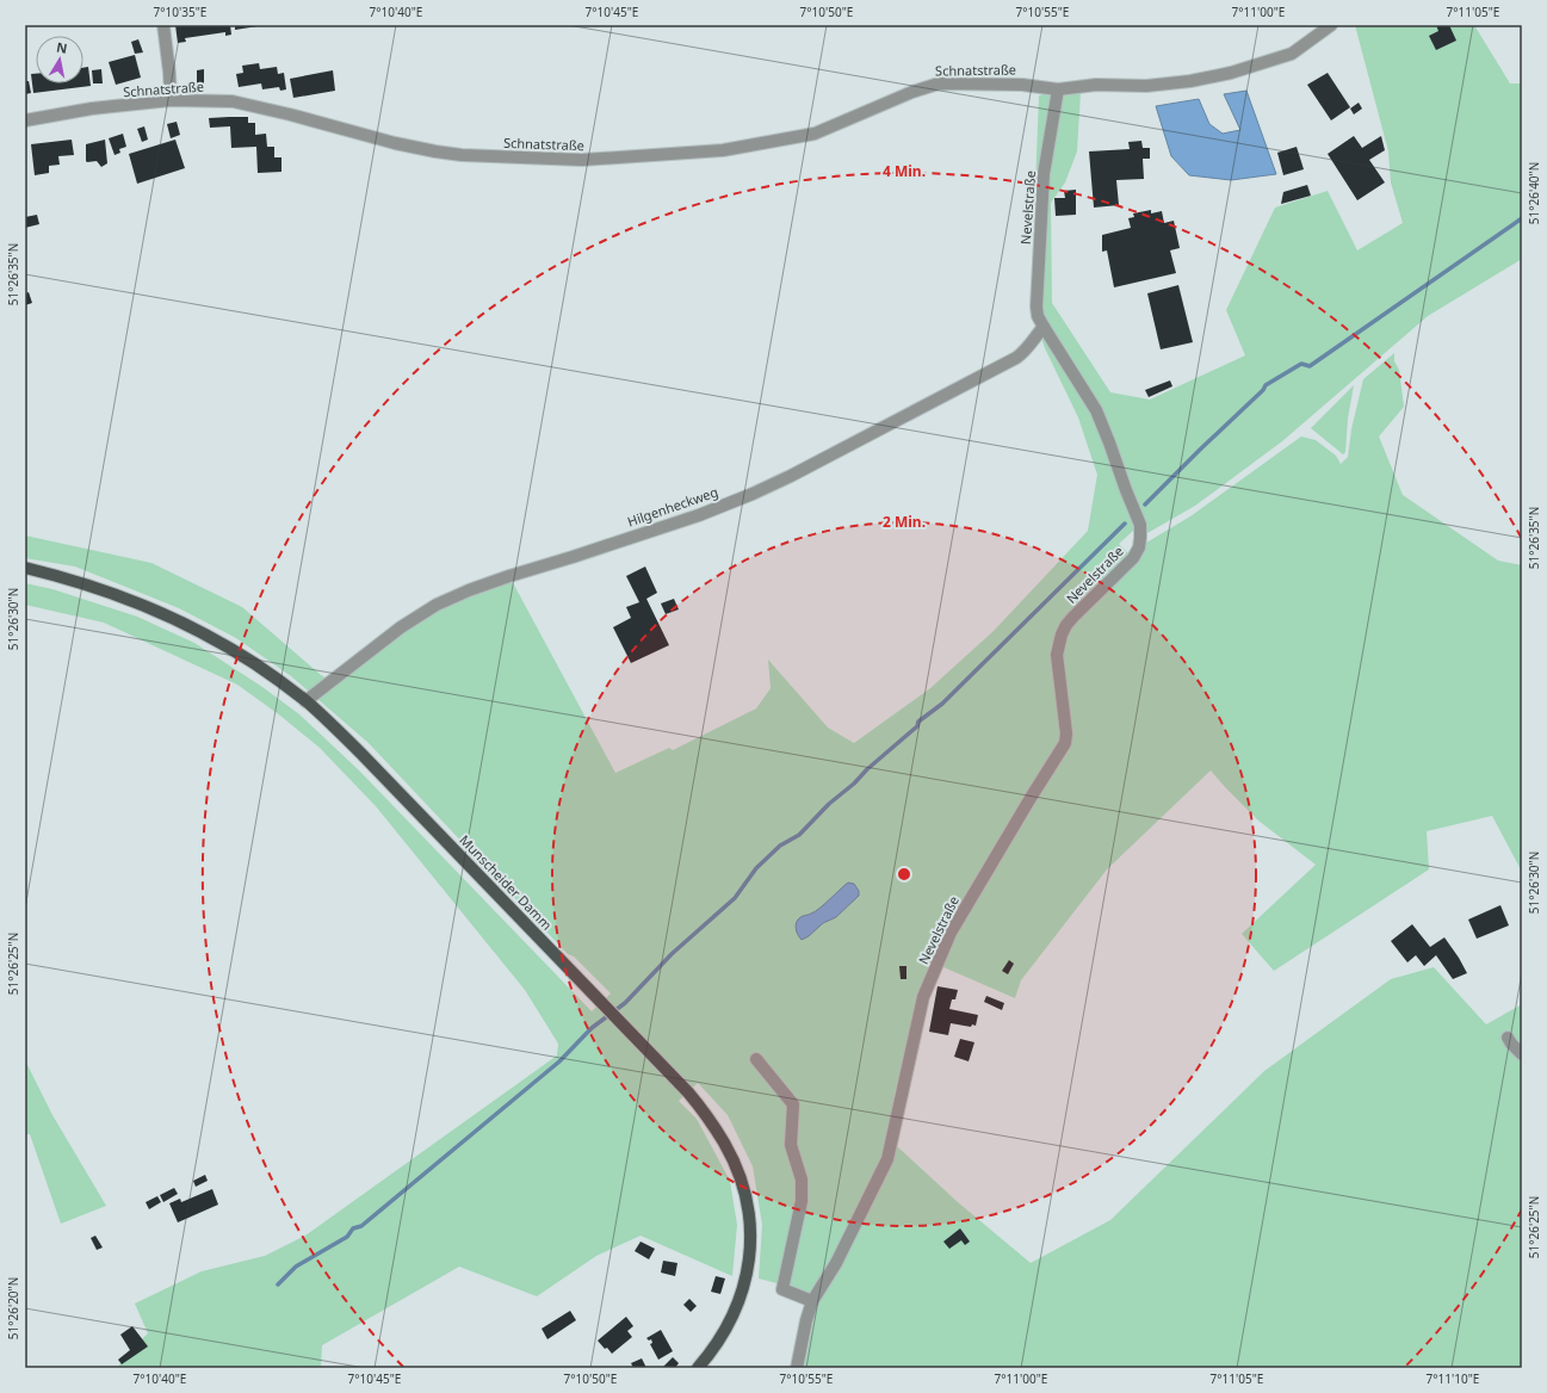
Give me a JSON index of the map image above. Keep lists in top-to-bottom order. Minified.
{"streets":{"main road":["Munscheider Damm"],"street":["Schnatstraße","Nevelstraße","Hilgenheckweg"]},"crossings":[["Schnatstraße","Nevelstraße"],["Nevelstraße","Hilgenheckweg"],["Hilgenheckweg","Munscheider Damm"]],"north":"top","coordinates":["7°10'35\"E","7°10'40\"E","7°10'45\"E","7°10'50\"E","7°10'55\"E","7°11'00\"E","7°11'05\"E","51°26'40\"N","51°26'35\"N","51°26'30\"N","51°26'25\"N","51°26'20\"N","7°11'10\"E"],"rings":["4 Min.","2 Min."]}
